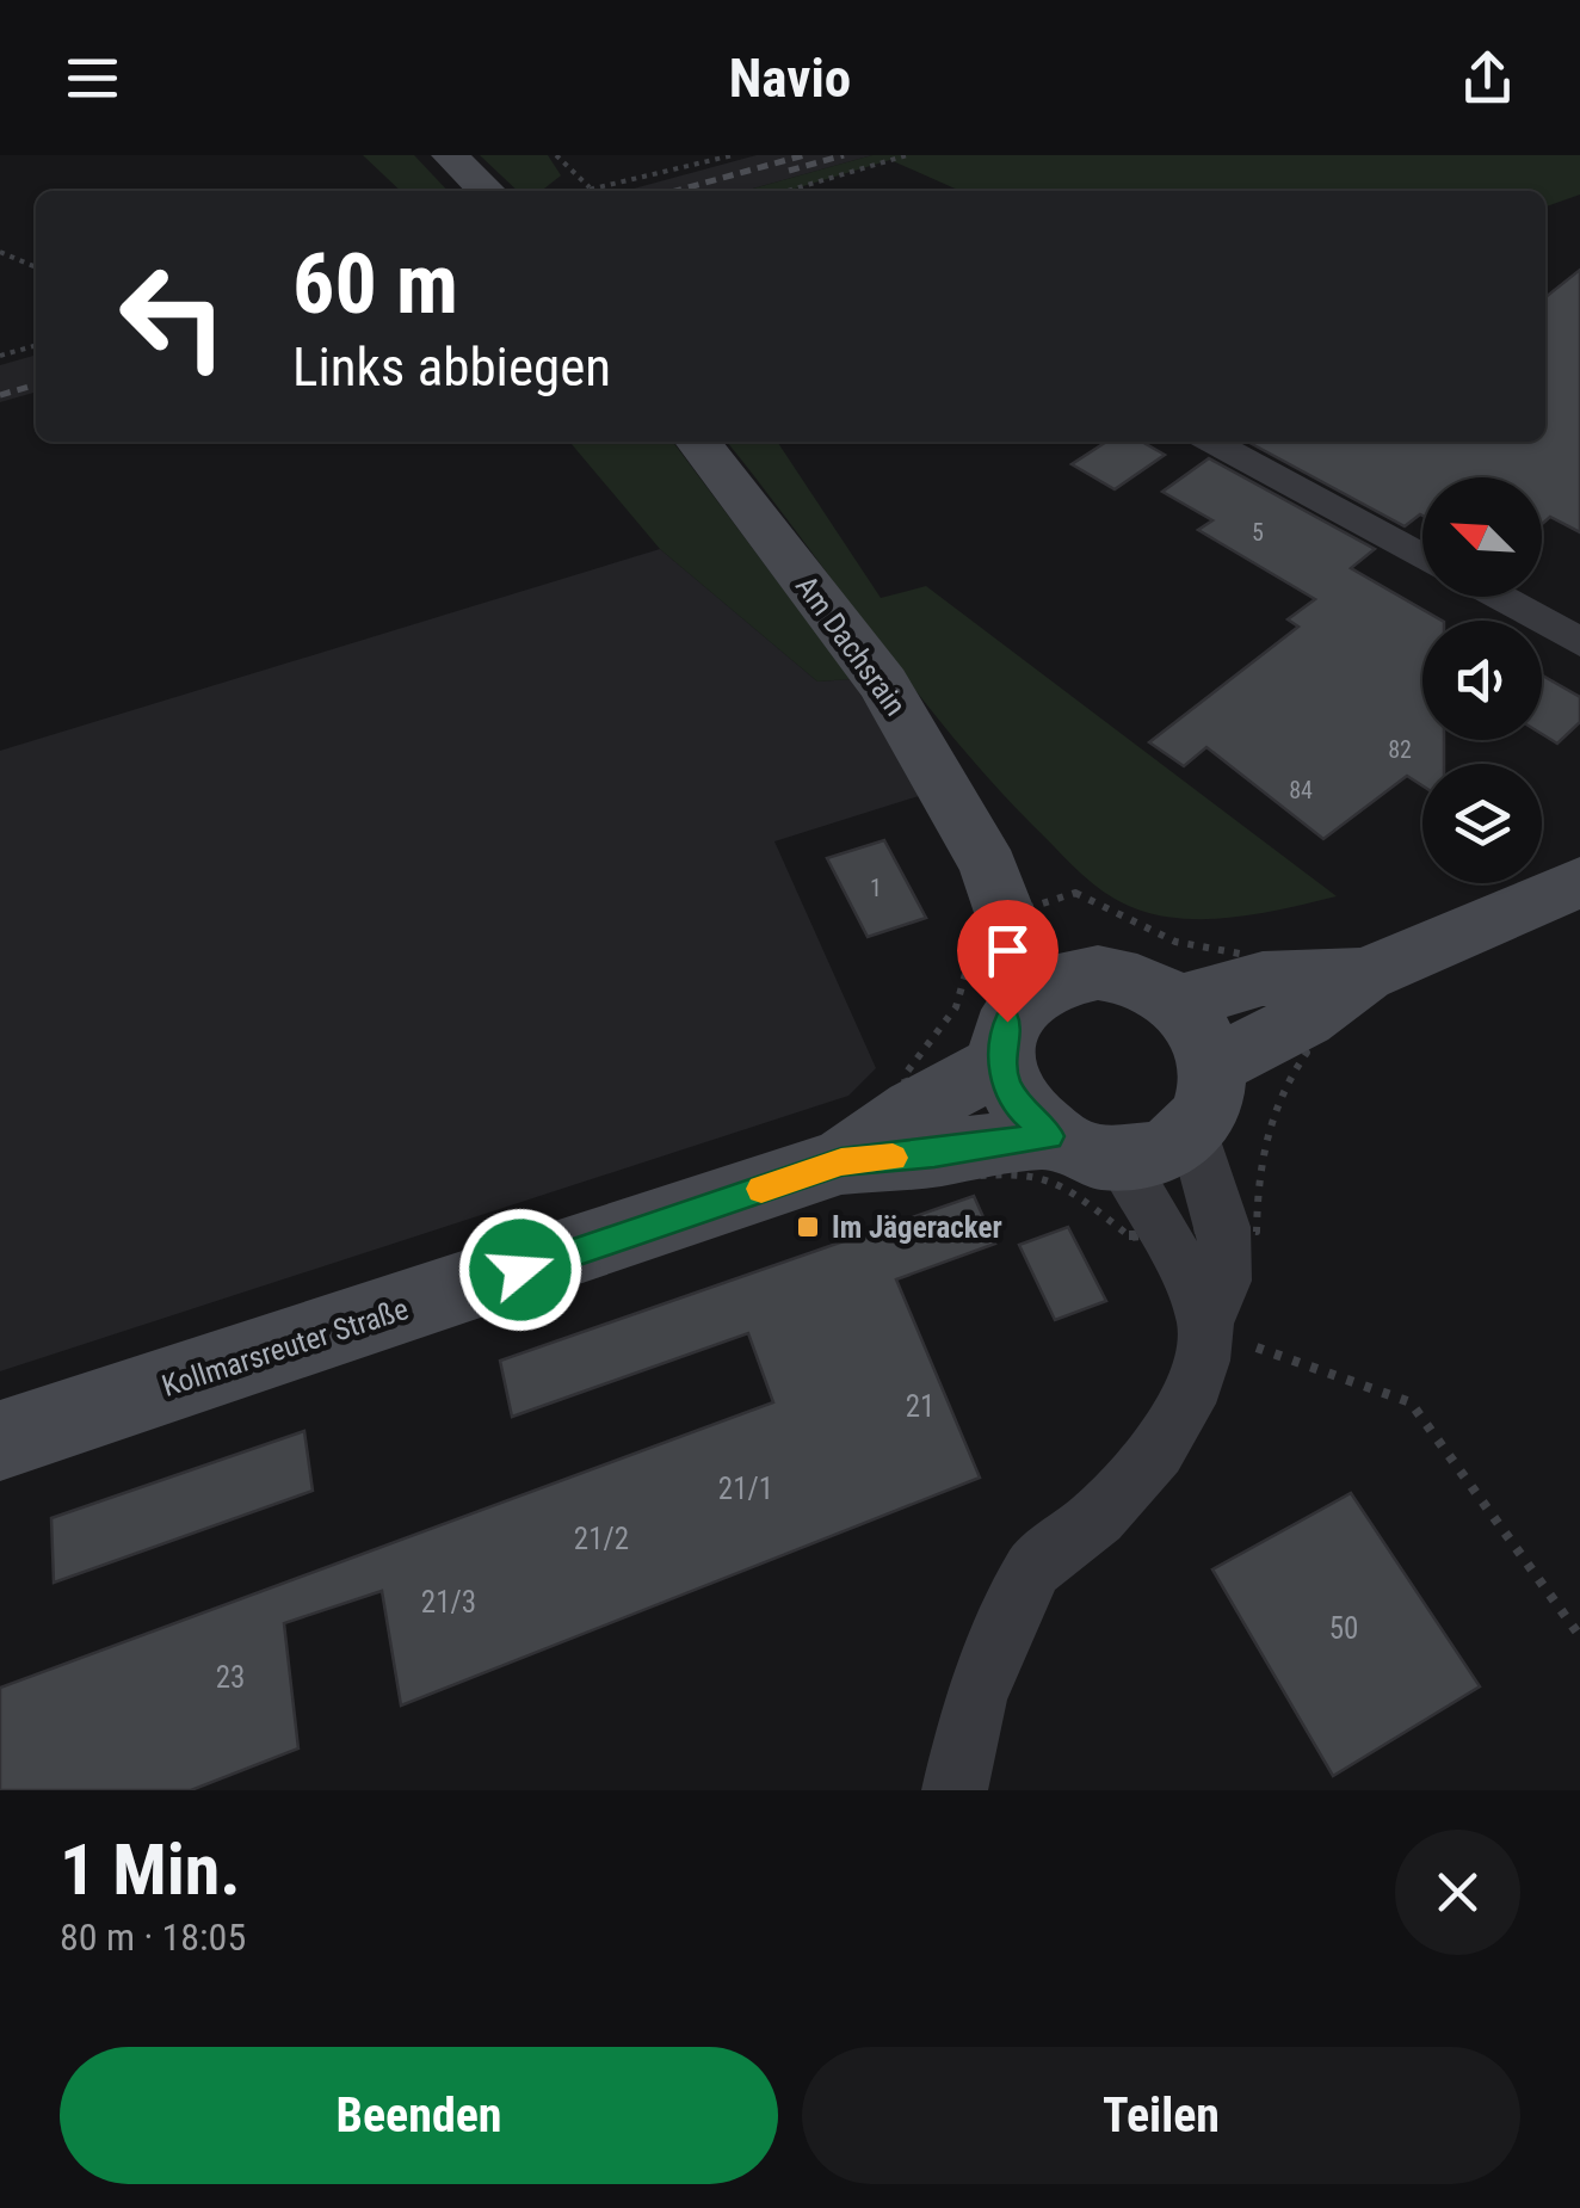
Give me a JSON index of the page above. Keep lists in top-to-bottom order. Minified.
{"streets":{"main road":["Am Dachsrain","Kollmarsreuter Straße"]},"crossings":[["Am Dachsrain","Kollmarsreuter Straße"]],"places":{"transit":["Im Jägeracker"]},"house_numbers":["5","82","84","1","21","21/1","21/2","21/3","50","23"],"north":"top left","page":{"header":"Navio","turn":["60 m","Links abbiegen"],"heading":["1 Min.","80 m · 18:05"],"buttons":["Beenden","Teilen"]}}
